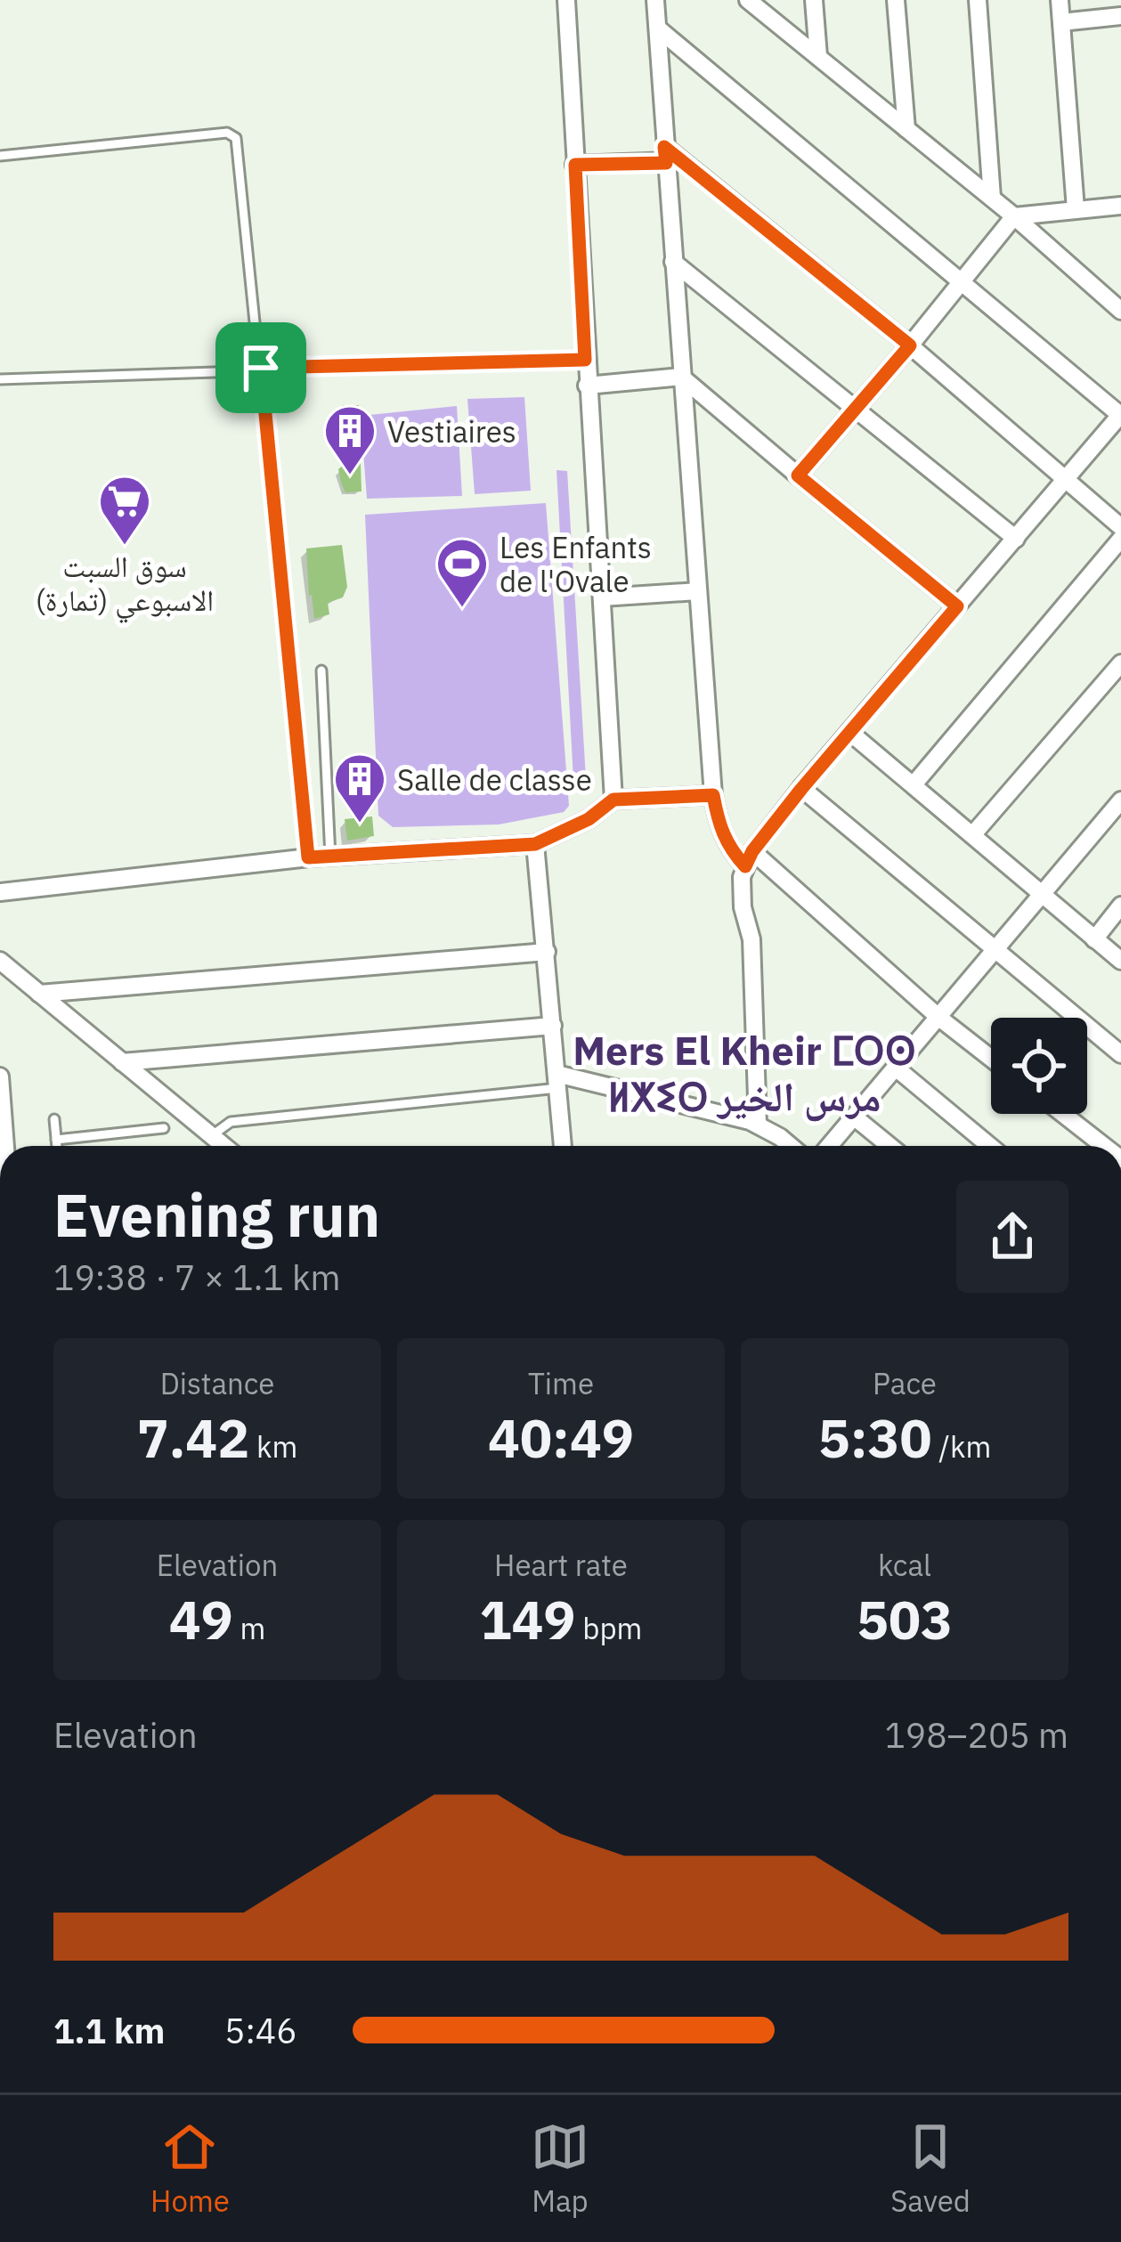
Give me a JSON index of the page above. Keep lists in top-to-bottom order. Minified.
{"districts":["Mers El Kheir ⵎⵔⵙ ⵍⵅⵉⵔ مرس الخير"],"places":{"building":["Vestiaires","Salle de classe"],"supermarket":["سوق السبت الاسبوعي (تمارة)"],"sports":["Les Enfants de l'Ovale"]},"page":{"heading":["Evening run","19:38 · 7 × 1.1 km"],"stats":[["Distance","7.42 km"],["Time","40:49"],["Pace","5:30 /km"],["Elevation","49 m"],["Heart rate","149 bpm"],["kcal","503"]],"chart":["Elevation","198–205 m"],"list":[{"name":"1.1 km","note":"5:46"}],"tabs":["Home","Map","Saved"]}}
